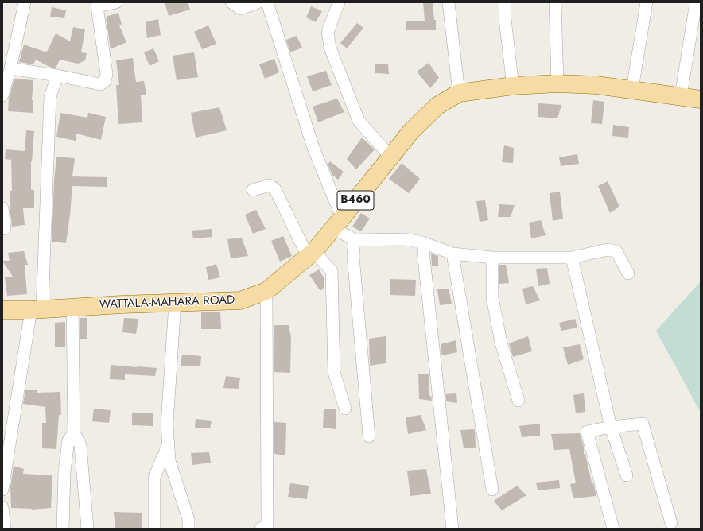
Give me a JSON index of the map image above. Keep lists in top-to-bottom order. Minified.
{"streets":{"main road":["B460","WATTALA-MAHARA ROAD"]}}
